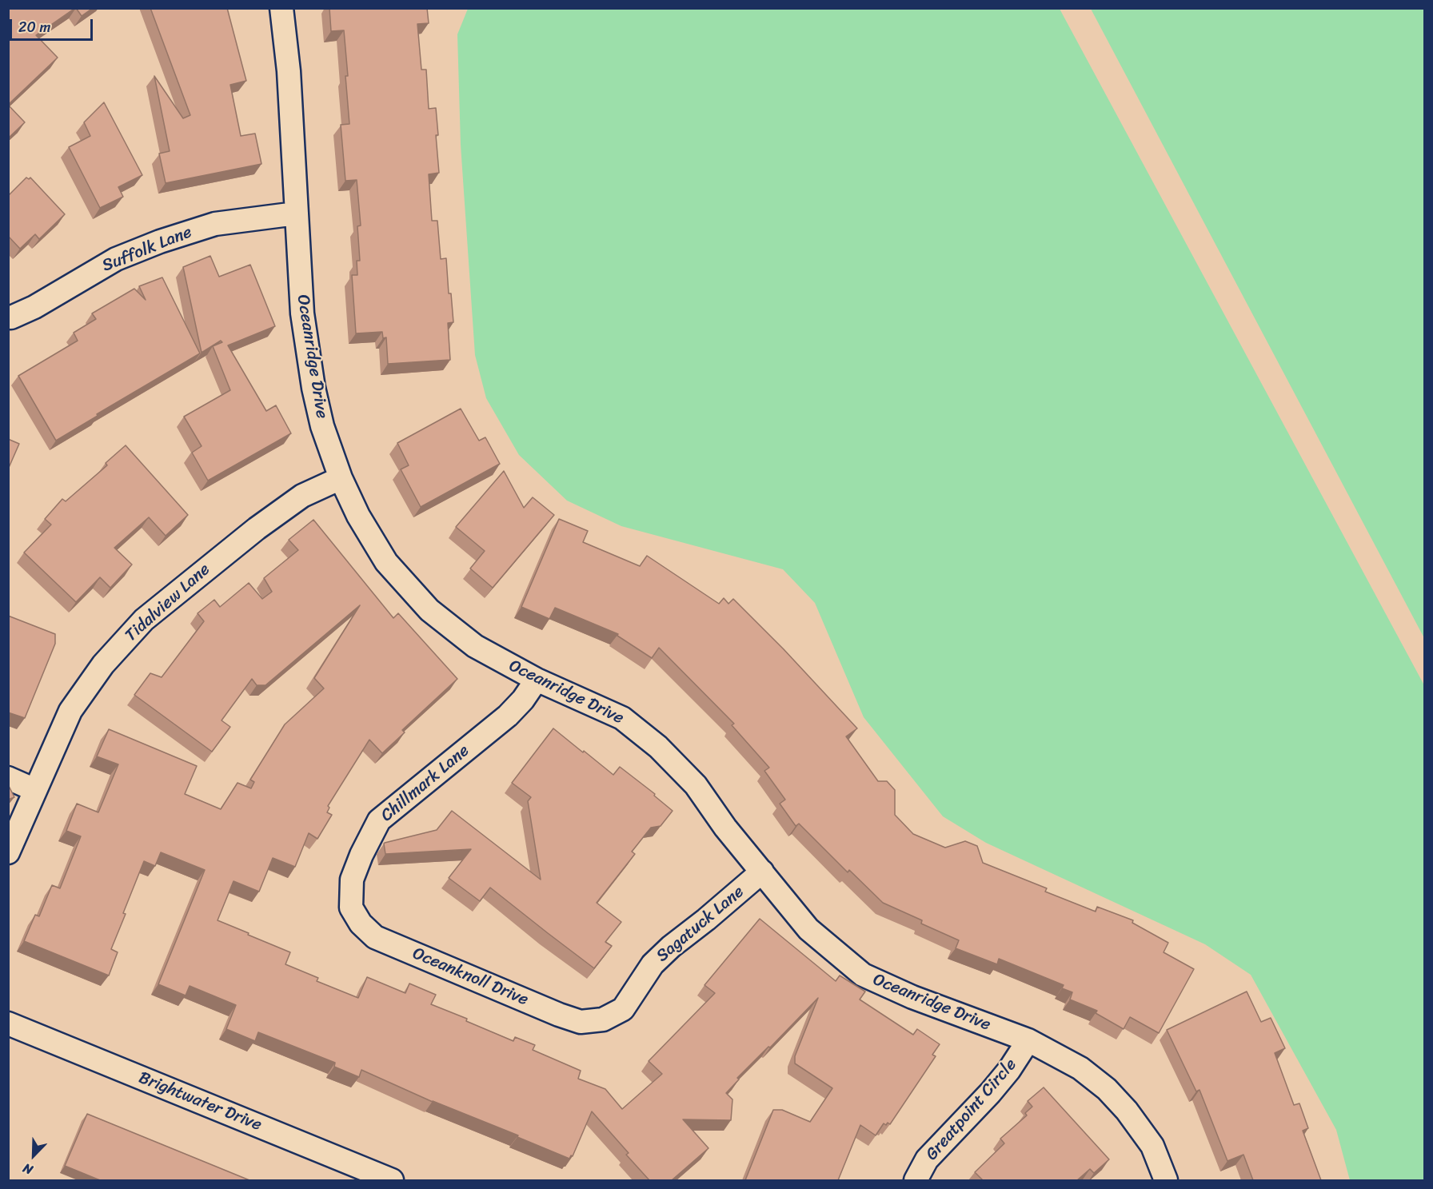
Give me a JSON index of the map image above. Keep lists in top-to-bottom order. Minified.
{"streets":{"street":["Suffolk Lane","Oceanridge Drive","Tidalview Lane","Chillmark Lane","Sagatuck Lane","Oceanknoll Drive","Brightwater Drive","Greatpoint Circle"]},"crossings":[["Suffolk Lane","Oceanridge Drive"],["Oceanridge Drive","Tidalview Lane"],["Oceanridge Drive","Chillmark Lane"],["Oceanridge Drive","Sagatuck Lane"],["Oceanridge Drive","Greatpoint Circle"],["Chillmark Lane","Oceanknoll Drive"],["Sagatuck Lane","Oceanknoll Drive"]],"scale_bar":"20 m","north":"bottom left"}
